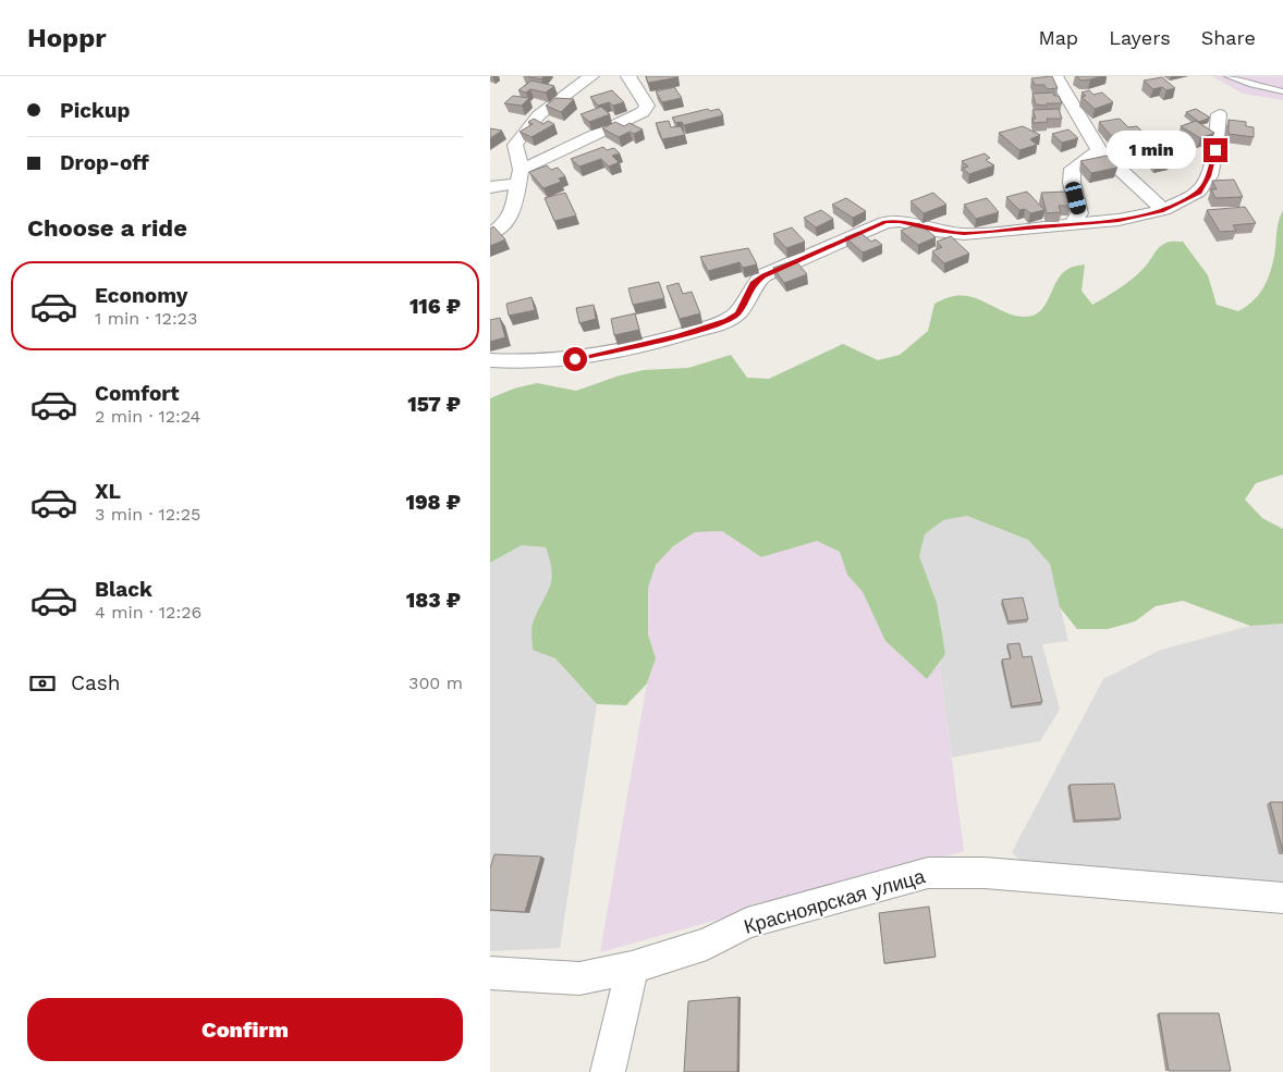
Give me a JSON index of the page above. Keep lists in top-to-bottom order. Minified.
{"streets":{"street":["Красноярская улица"]},"page":{"header":"Hoppr","nav":["Map","Layers","Share"],"banner":["Pickup","Drop-off"],"bubble":"1 min","heading":"Choose a ride","list":[{"name":"Economy","note":"1 min · 12:23","value":"116 ₽"},{"name":"Comfort","note":"2 min · 12:24","value":"157 ₽"},{"name":"XL","note":"3 min · 12:25","value":"198 ₽"},{"name":"Black","note":"4 min · 12:26","value":"183 ₽"}],"pay":["Cash","300 m"],"buttons":"Confirm"}}
